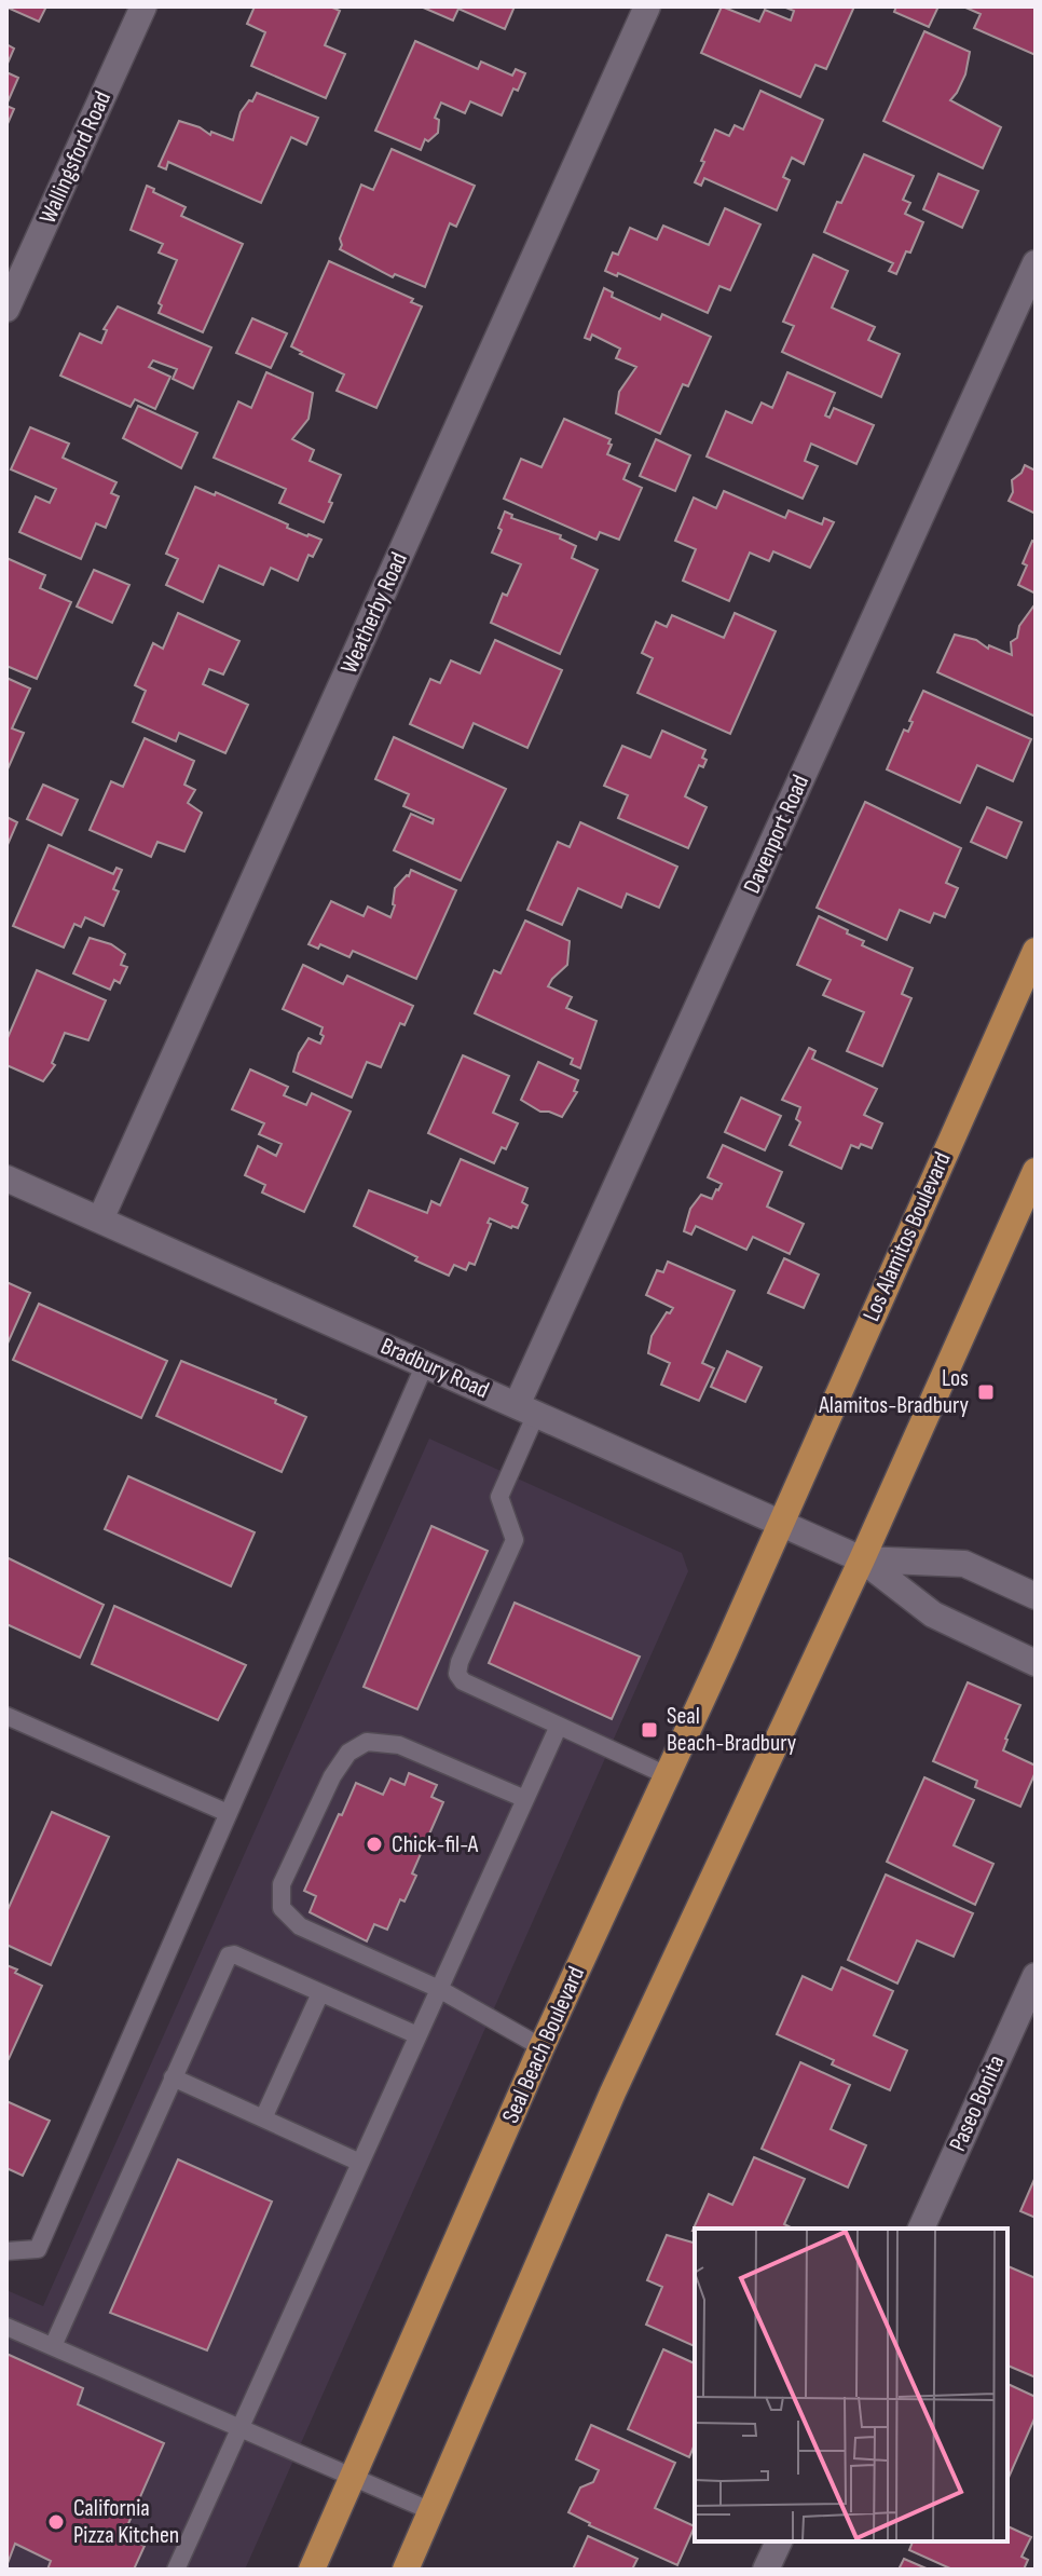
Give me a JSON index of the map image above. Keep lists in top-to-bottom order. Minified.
{"streets":{"main road":["Los Alamitos Boulevard","Seal Beach Boulevard"],"street":["Wallingsford Road","Weatherby Road","Davenport Road","Bradbury Road","Paseo Bonita"]},"crossings":[["Weatherby Road","Bradbury Road"],["Davenport Road","Bradbury Road"],["Los Alamitos Boulevard","Bradbury Road"],["Los Alamitos Boulevard","Seal Beach Boulevard"],["Bradbury Road","Seal Beach Boulevard"]],"places":{"transit":["Los Alamitos-Bradbury","Seal Beach-Bradbury"],"other":["Chick-fil-A","California Pizza Kitchen"]}}
